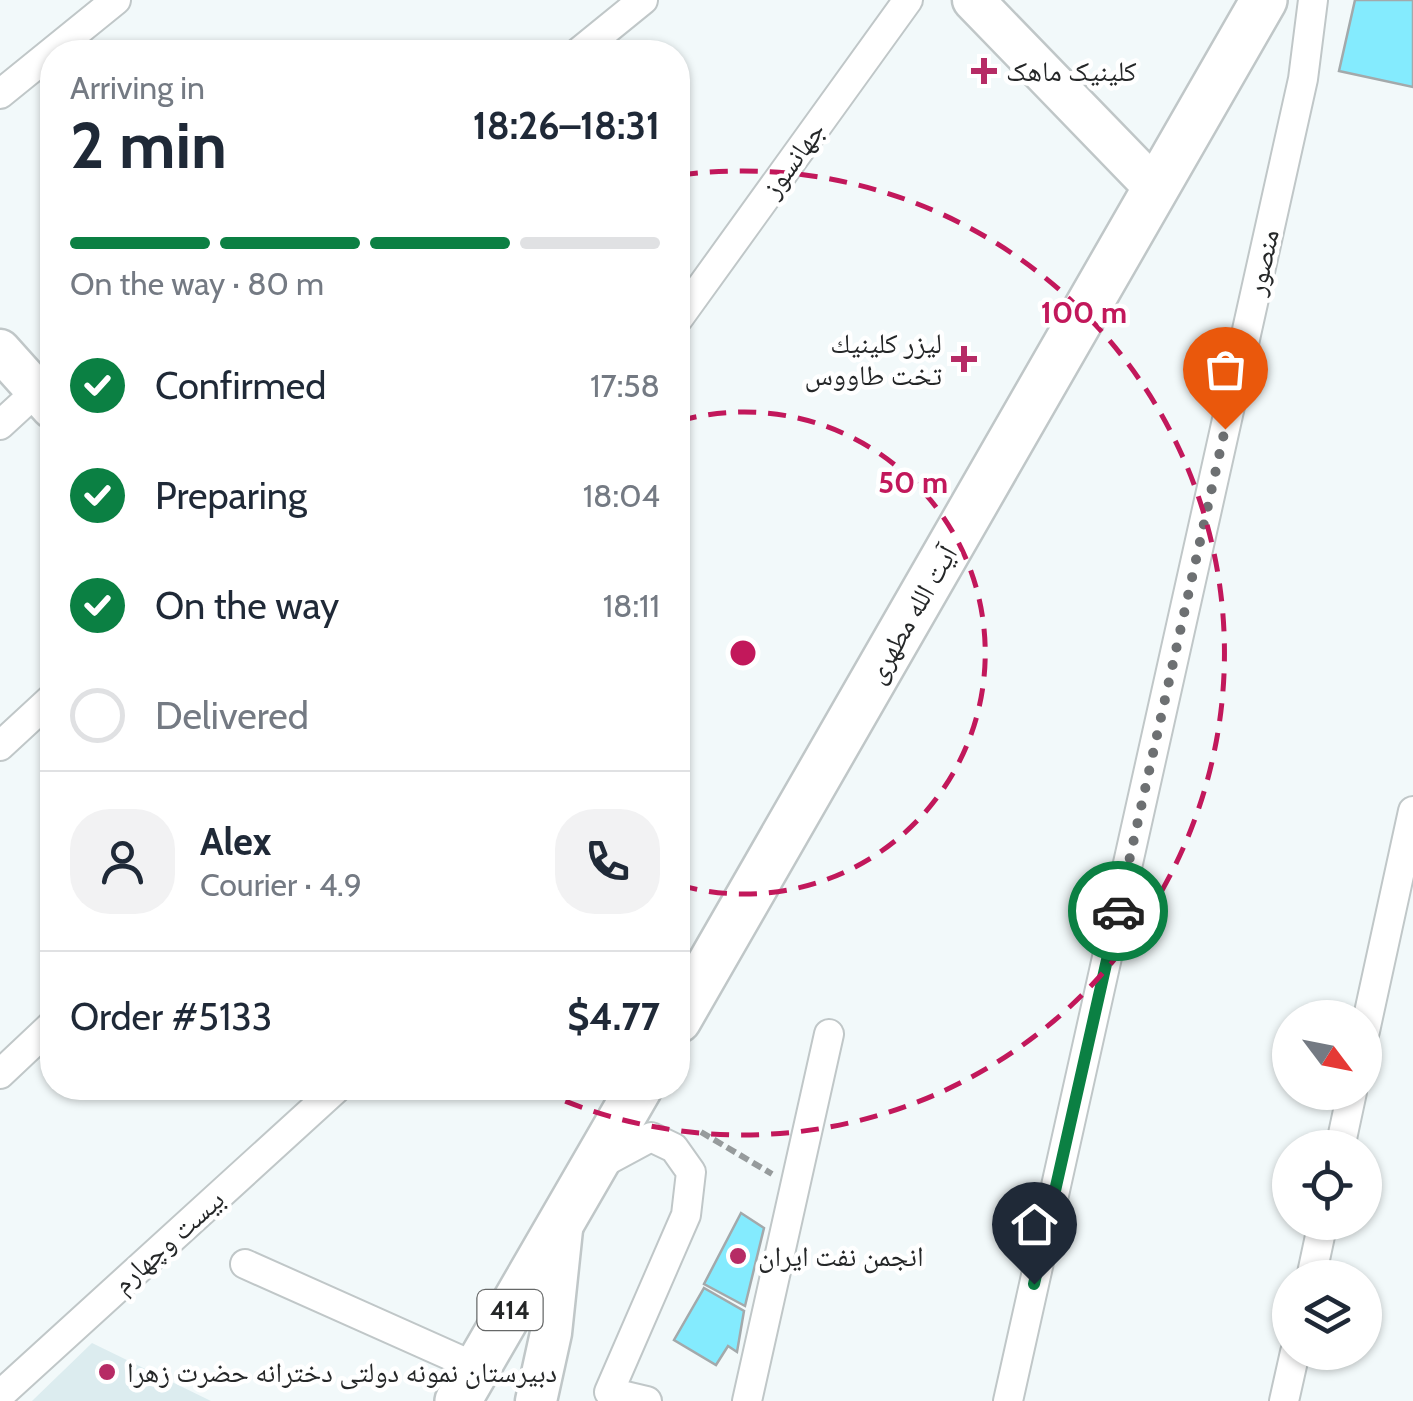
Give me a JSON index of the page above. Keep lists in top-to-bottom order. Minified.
{"streets":{"main road":["آیت الله مطهری","414"],"street":["جهانسوز","منصور","بیست وچهارم"]},"places":{"health":["کلینیک ماهک","ليزر كلينيك تخت طاووس"],"other":["انجمن نفت ایران","دبیرستان نمونه دولتی دخترانه حضرت زهرا"]},"north":"bottom right","page":{"heading":["2 min","Arriving in","18:26–18:31"],"panel":["Alex","Courier · 4.9","Order #5133","$4.77"],"bar":"On the way · 80 m","list":[["Confirmed","17:58"],["Preparing","18:04"],["On the way","18:11"],"Delivered"]},"rings":["100 m","50 m"]}
